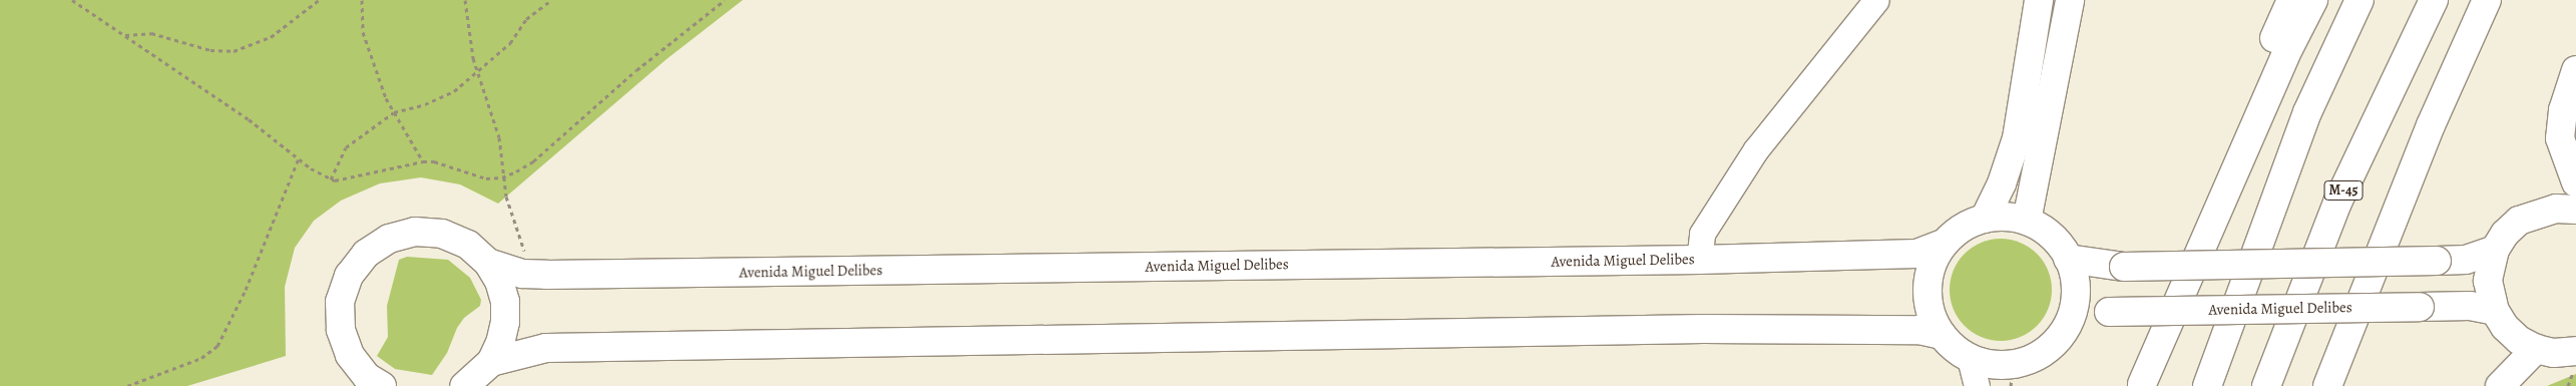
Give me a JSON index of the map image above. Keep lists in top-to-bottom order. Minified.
{"streets":{"main road":["M-45","Avenida Miguel Delibes"]}}
